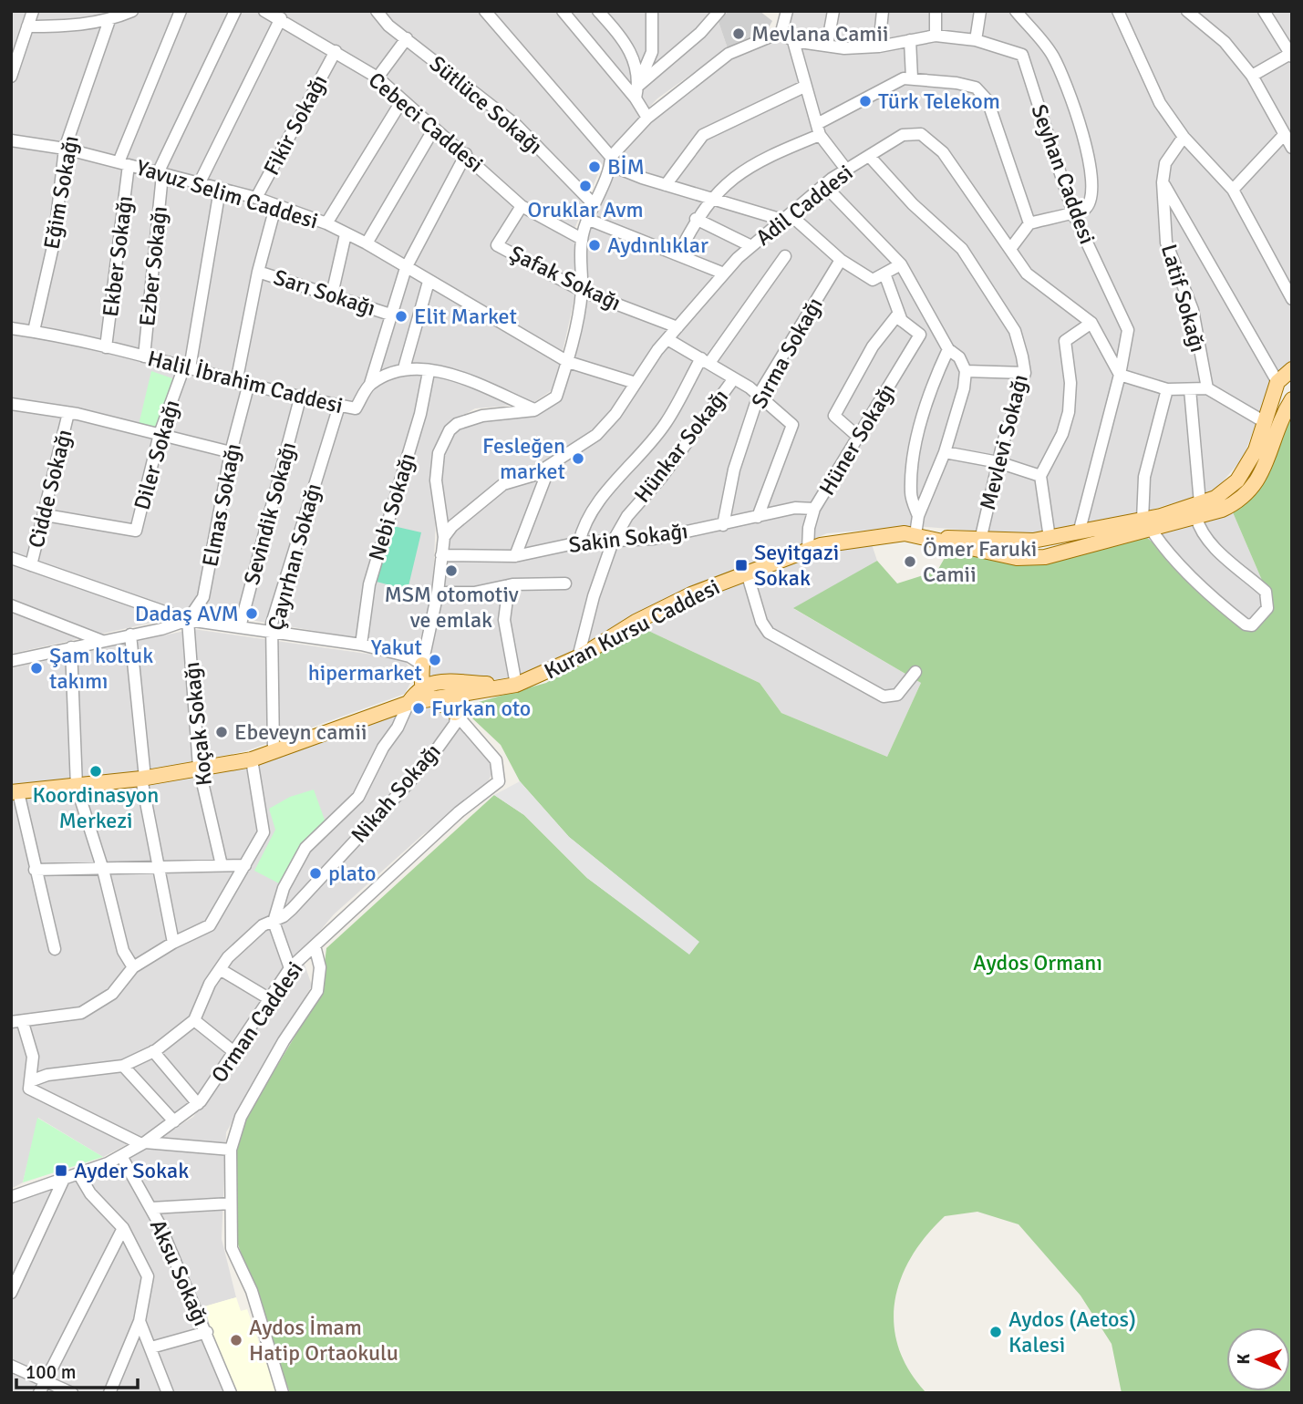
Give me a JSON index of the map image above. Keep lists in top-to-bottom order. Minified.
{"streets":{"main road":["Kuran Kursu Caddesi"],"street":["Sütlüce Sokağı","Cebeci Caddesi","Fikir Sokağı","Seyhan Caddesi","Eğim Sokağı","Yavuz Selim Caddesi","Adil Caddesi","Ekber Sokağı","Ezber Sokağı","Şafak Sokağı","Sarı Sokağı","Latif Sokağı","Sırma Sokağı","Halil İbrahim Caddesi","Hüner Sokağı","Mevlevi Sokağı","Hünkar Sokağı","Diler Sokağı","Cidde Sokağı","Elmas Sokağı","Nebi Sokağı","Sevindik Sokağı","Sakin Sokağı","Çayırhan Sokağı","Koçak Sokağı","Nikah Sokağı","Orman Caddesi","Aksu Sokağı"]},"crossings":[["Cebeci Caddesi","Fikir Sokağı"],["Cebeci Caddesi","Şafak Sokağı"],["Fikir Sokağı","Yavuz Selim Caddesi"],["Seyhan Caddesi","Adil Caddesi"],["Seyhan Caddesi","Kuran Kursu Caddesi"],["Eğim Sokağı","Yavuz Selim Caddesi"],["Eğim Sokağı","Halil İbrahim Caddesi"],["Yavuz Selim Caddesi","Adil Caddesi"],["Yavuz Selim Caddesi","Ekber Sokağı"],["Yavuz Selim Caddesi","Ezber Sokağı"],["Yavuz Selim Caddesi","Diler Sokağı"],["Adil Caddesi","Şafak Sokağı"],["Adil Caddesi","Mevlevi Sokağı"],["Ekber Sokağı","Halil İbrahim Caddesi"],["Ezber Sokağı","Halil İbrahim Caddesi"],["Sırma Sokağı","Sakin Sokağı"],["Halil İbrahim Caddesi","Diler Sokağı"],["Halil İbrahim Caddesi","Elmas Sokağı"],["Halil İbrahim Caddesi","Sevindik Sokağı"],["Halil İbrahim Caddesi","Çayırhan Sokağı"],["Hüner Sokağı","Sakin Sokağı"],["Hüner Sokağı","Kuran Kursu Caddesi"],["Mevlevi Sokağı","Kuran Kursu Caddesi"],["Hünkar Sokağı","Sakin Sokağı"],["Hünkar Sokağı","Kuran Kursu Caddesi"],["Diler Sokağı","Cidde Sokağı"],["Elmas Sokağı","Koçak Sokağı"],["Çayırhan Sokağı","Kuran Kursu Caddesi"],["Kuran Kursu Caddesi","Koçak Sokağı"],["Kuran Kursu Caddesi","Nikah Sokağı"],["Nikah Sokağı","Orman Caddesi"],["Orman Caddesi","Aksu Sokağı"]],"parks":["Aydos Ormanı"],"places":{"other":["Mevlana Camii","Türk Telekom","BİM","Oruklar Avm","Aydınlıklar","Elit Market","Fesleğen market","Ömer Faruki Camii","MSM otomotiv ve emlak","Dadaş AVM","Yakut hipermarket","Şam koltuk takımı","Furkan oto","Ebeveyn camii","Koordinasyon Merkezi","plato","Aydos (Aetos) Kalesi","Aydos İmam Hatip Ortaokulu"],"transit":["Seyitgazi Sokak","Ayder Sokak"]},"scale_bar":"100 m","north":"left"}
